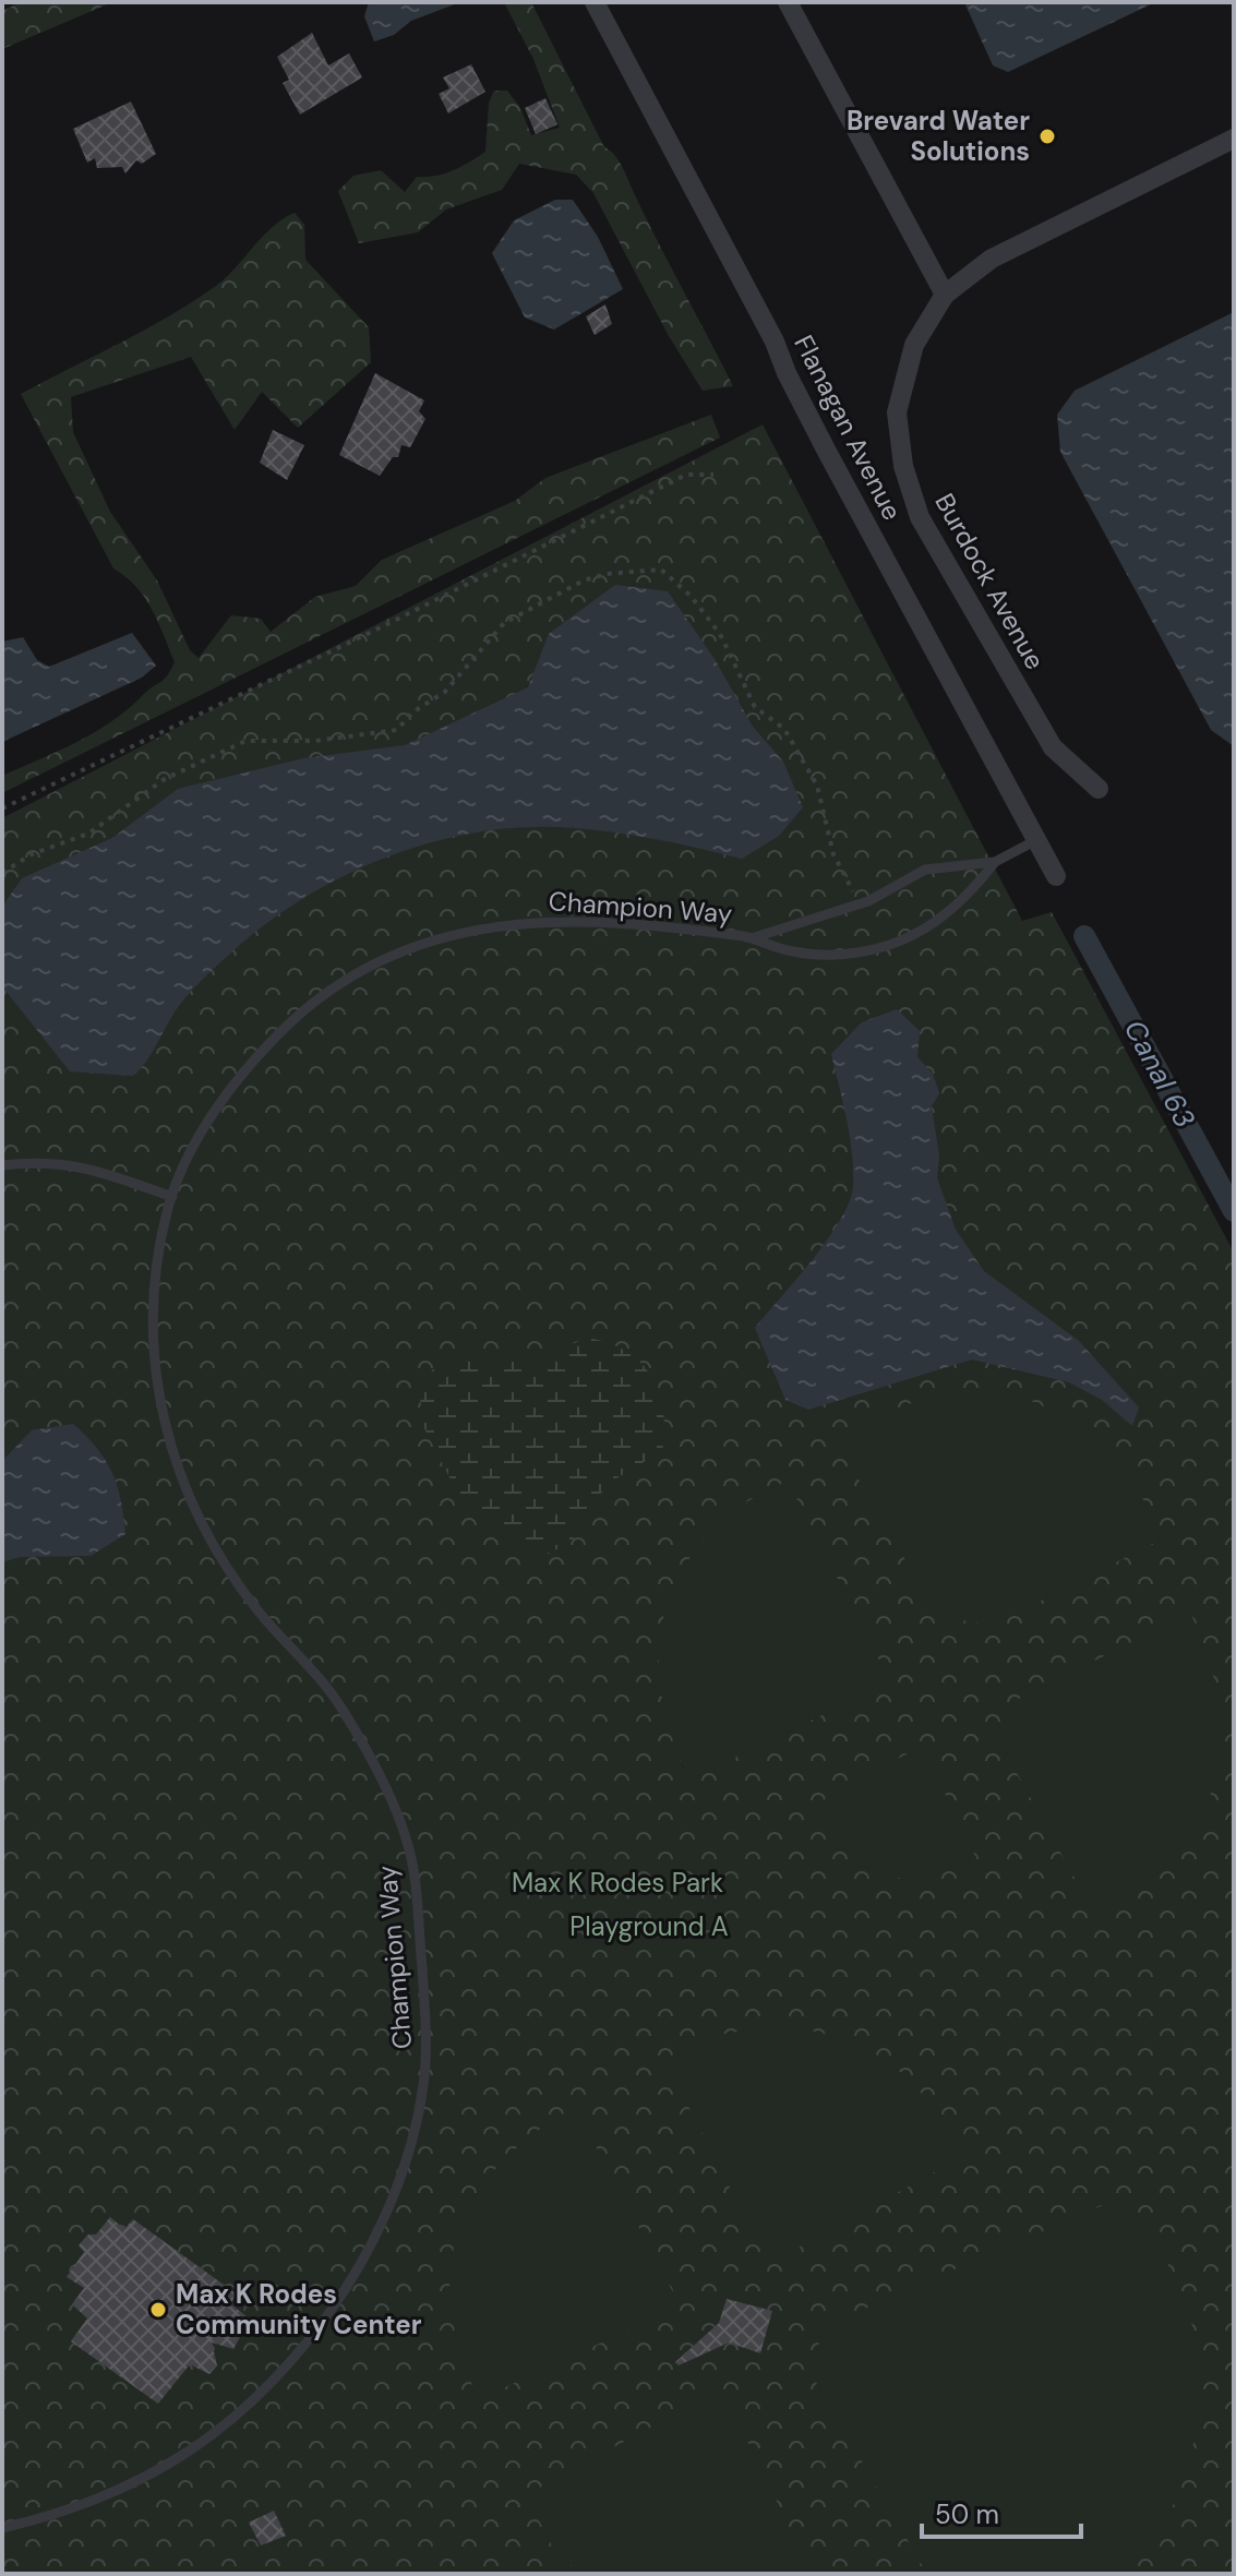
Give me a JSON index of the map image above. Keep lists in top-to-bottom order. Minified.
{"streets":{"street":["Flanagan Avenue","Burdock Avenue"],"lane":["Champion Way"]},"crossings":[["Flanagan Avenue","Champion Way"]],"water":["Canal 63"],"parks":["Max K Rodes Park","Playground A"],"places":["Brevard Water Solutions","Max K Rodes Community Center"],"scale_bar":"50 m"}
